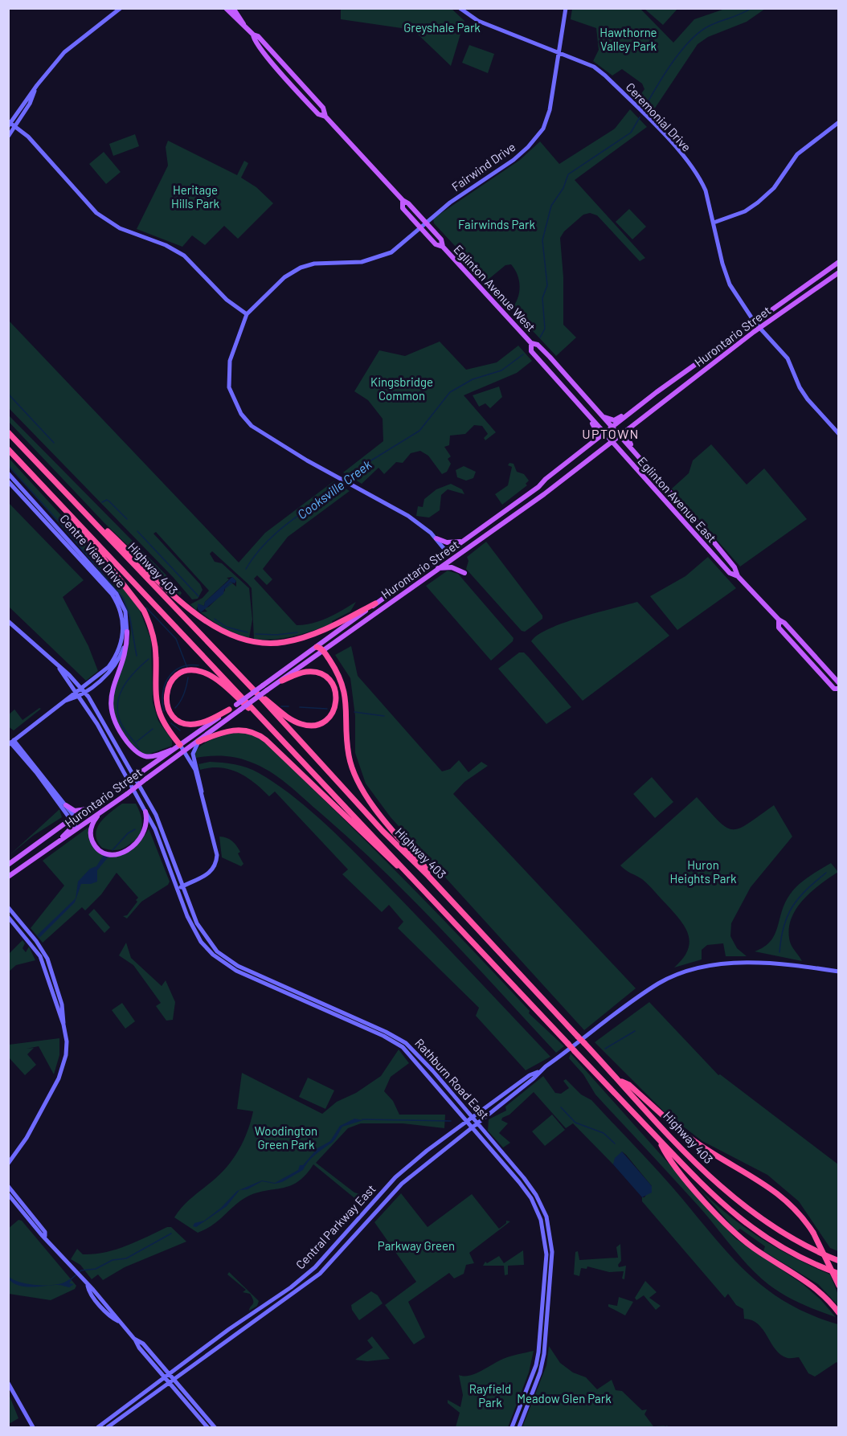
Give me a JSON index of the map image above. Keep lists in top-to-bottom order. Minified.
{"streets":{"highway":["Highway 403"],"main road":["Eglinton Avenue West","Hurontario Street","Eglinton Avenue East"],"street":["Ceremonial Drive","Fairwind Drive","Centre View Drive","Rathburn Road East","Central Parkway East"]},"crossings":[["Ceremonial Drive","Fairwind Drive"],["Ceremonial Drive","Hurontario Street"],["Fairwind Drive","Eglinton Avenue West"],["Eglinton Avenue West","Hurontario Street"],["Eglinton Avenue West","Eglinton Avenue East"],["Hurontario Street","Eglinton Avenue East"],["Centre View Drive","Rathburn Road East"],["Rathburn Road East","Central Parkway East"]],"districts":["UPTOWN"],"water":["Cooksville Creek"],"parks":["Greyshale Park","Hawthorne Valley Park","Heritage Hills Park","Fairwinds Park","Kingsbridge Common","Huron Heights Park","Woodington Green Park","Parkway Green","Rayfield Park","Meadow Glen Park"]}
